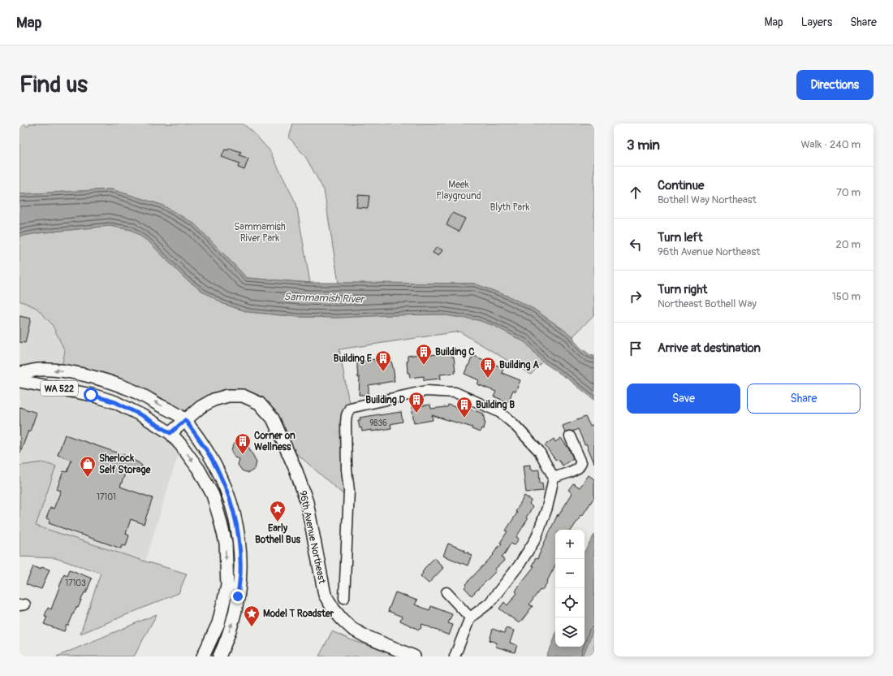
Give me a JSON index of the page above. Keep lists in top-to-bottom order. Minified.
{"streets":{"main road":["WA 522","96th Avenue Northeast"]},"crossings":[["WA 522","96th Avenue Northeast"]],"water":["Sammamish River"],"parks":["Meek Playground","Blyth Park","Sammamish River Park"],"places":{"building":["Building C","Building E","Building A","Building D","Building B","Corner on Wellness"],"shop":["Sherlock Self Storage"],"place":["Early Bothell Bus","Model T Roadster"]},"house_numbers":["9836","17101","17103"],"page":{"header":"Map","nav":["Map","Layers","Share"],"buttons":["Directions",["Save","Share"]],"title":"Find us","heading":["3 min","Walk · 240 m"],"list":[["Continue","Bothell Way Northeast","70 m"],["Turn left","96th Avenue Northeast","20 m"],["Turn right","Northeast Bothell Way","150 m"],"Arrive at destination"],"map_buttons":["+","−"]}}
